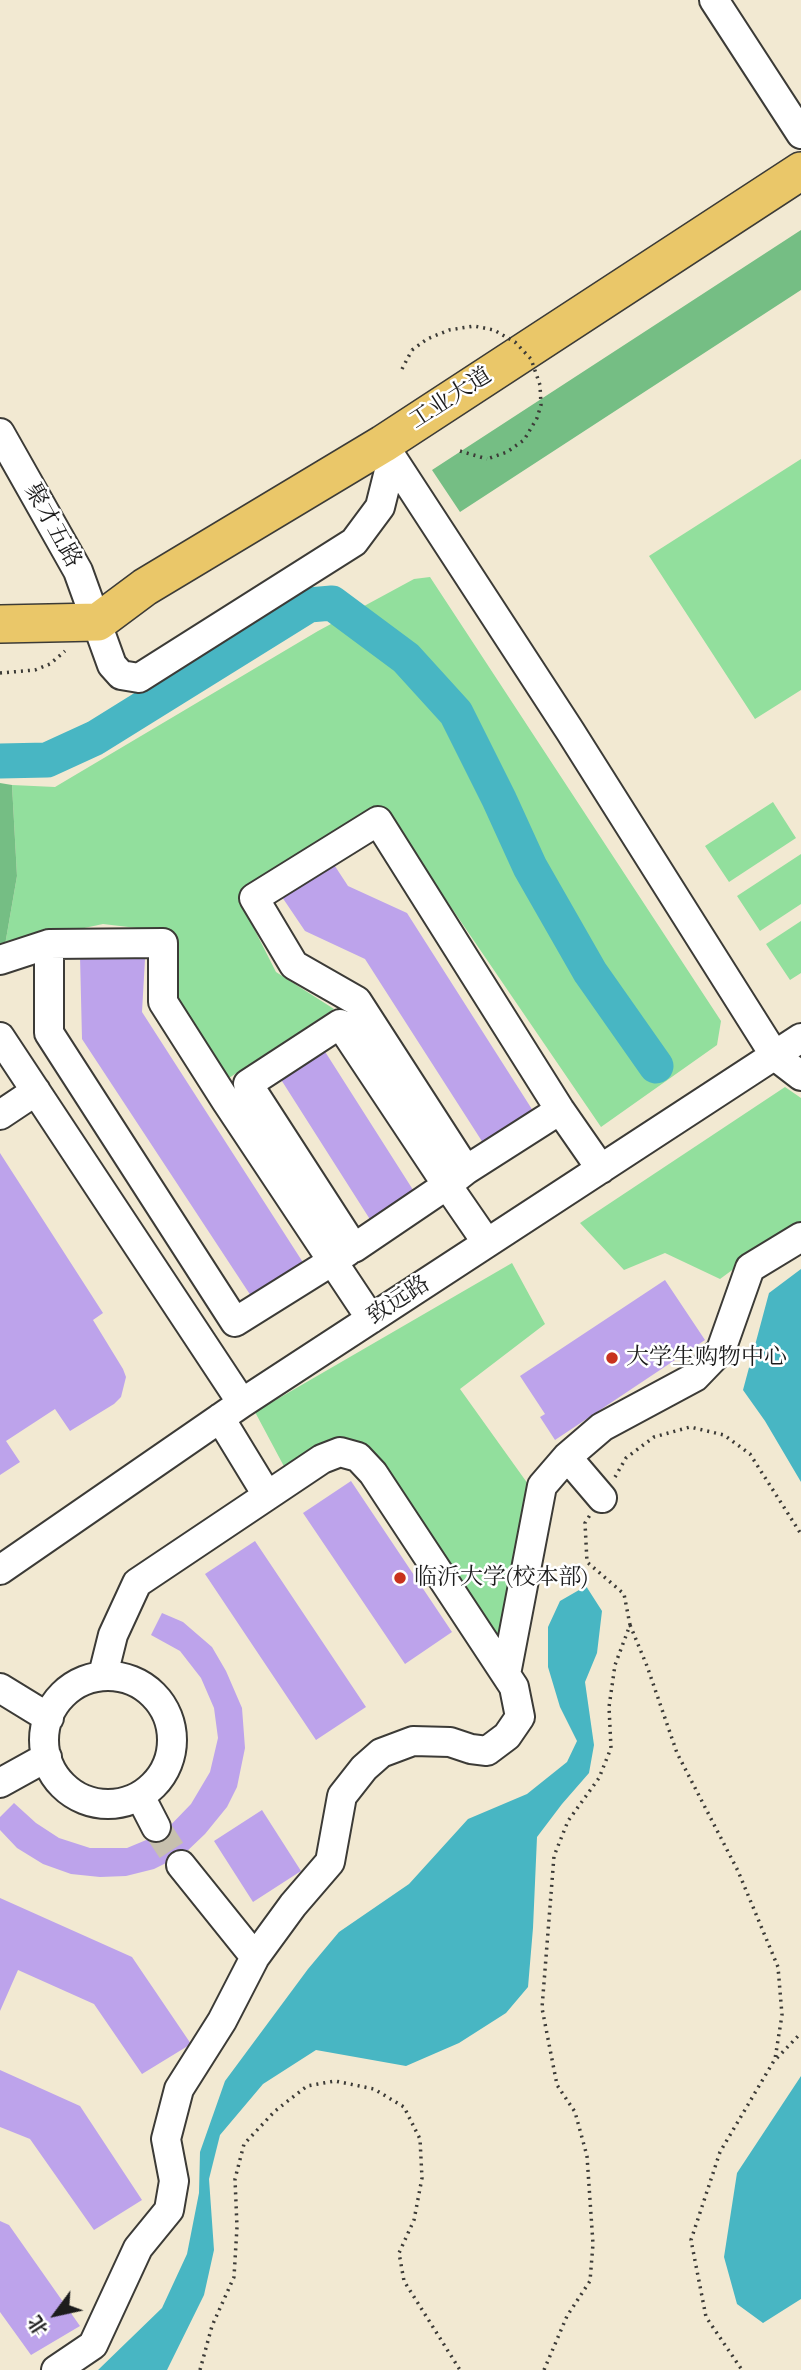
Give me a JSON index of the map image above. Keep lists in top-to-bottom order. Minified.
{"streets":{"main road":["工业大道"],"street":["聚才五路","致远路"]},"crossings":[["工业大道","聚才五路"]],"places":["大学生购物中心","临沂大学(校本部)"],"north":"bottom left"}
